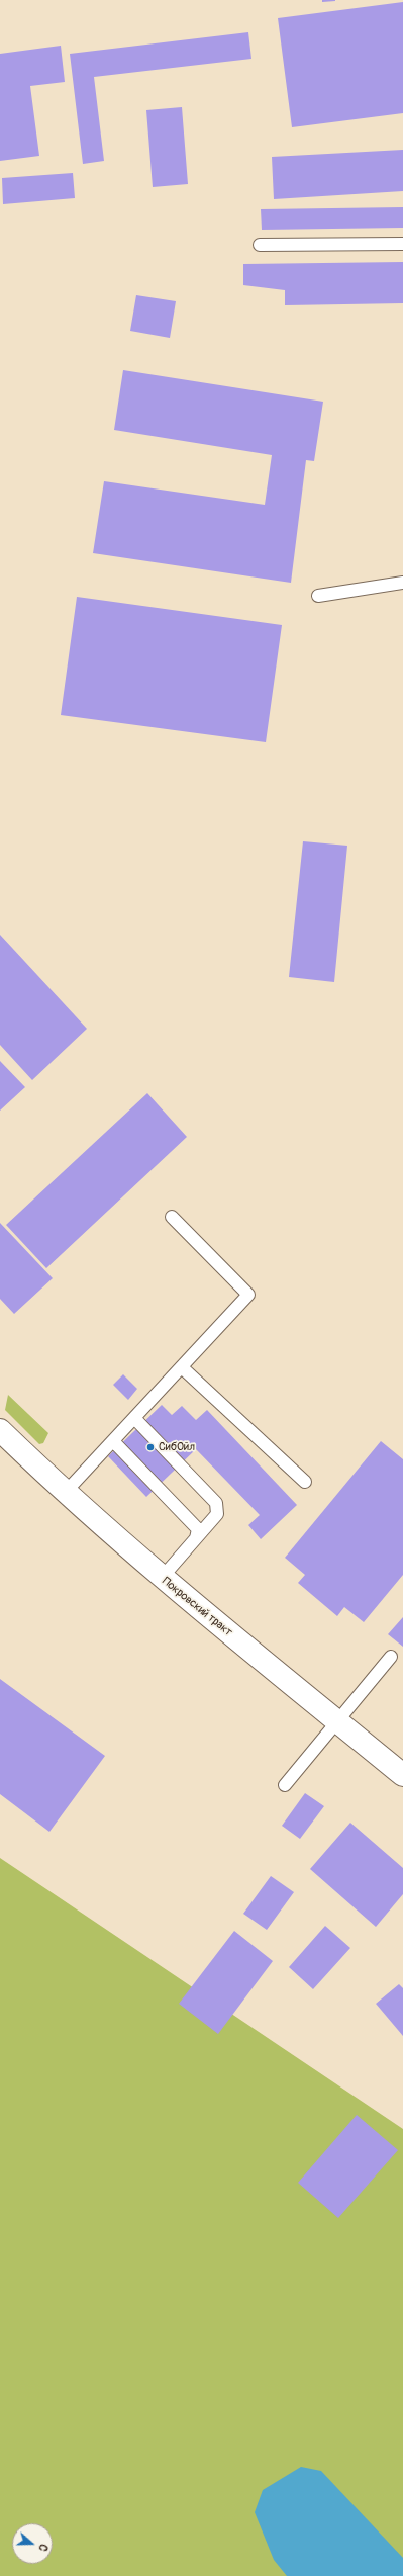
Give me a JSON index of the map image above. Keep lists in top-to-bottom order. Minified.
{"streets":{"main road":["Покровский тракт"]},"places":["СибОйл"],"north":"right"}
